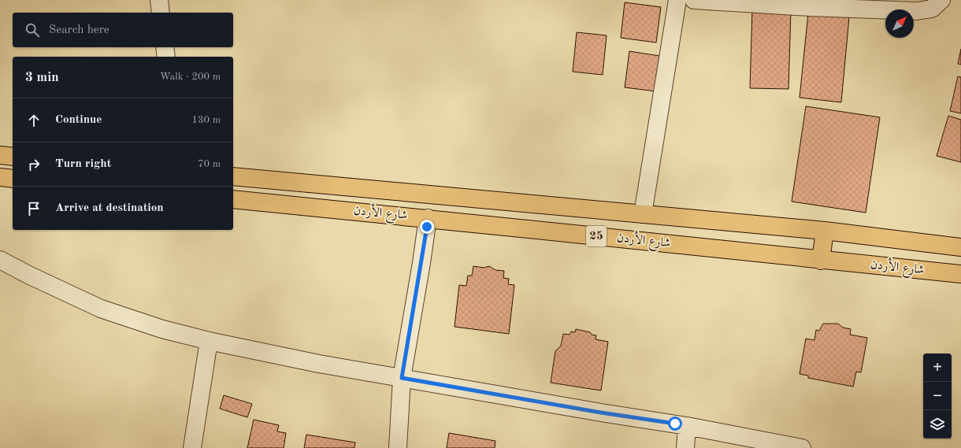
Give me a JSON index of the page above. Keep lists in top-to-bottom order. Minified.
{"streets":{"highway":["شارع الأردن","25"]},"north":"top right","page":{"search":"Search here","heading":["3 min","Walk · 200 m"],"list":[["Continue","130 m"],["Turn right","70 m"],"Arrive at destination"],"map_buttons":["+","−"]}}
